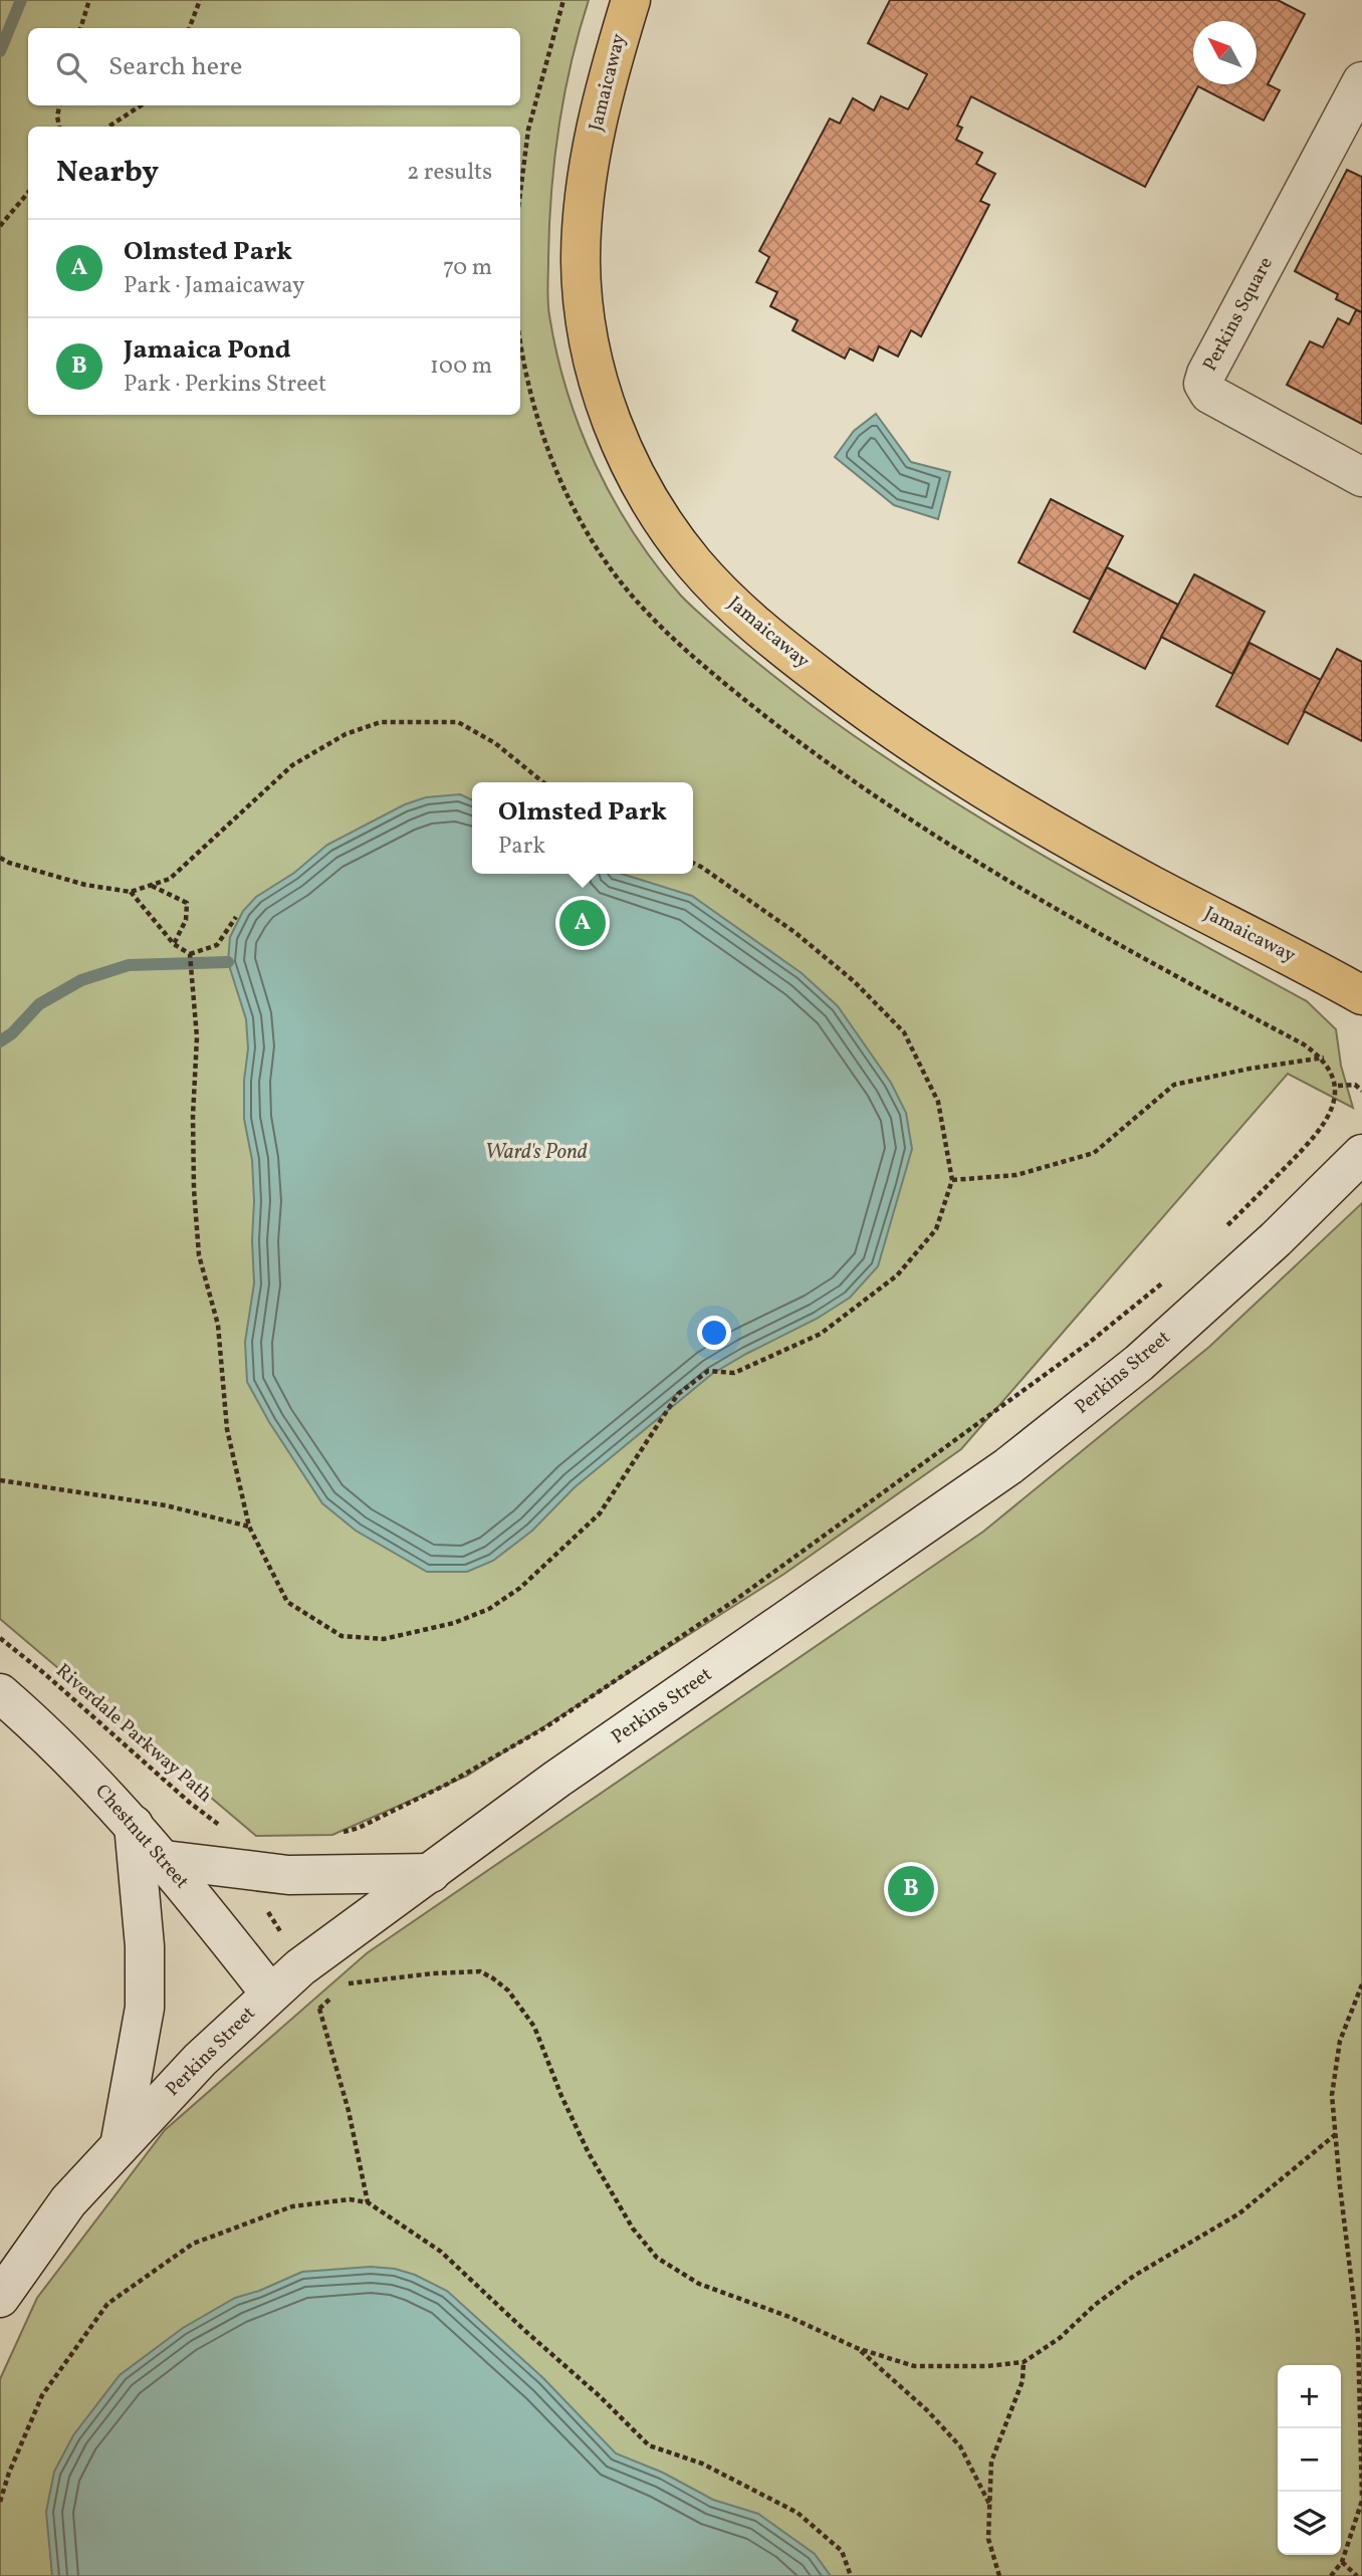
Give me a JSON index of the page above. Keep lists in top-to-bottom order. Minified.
{"streets":{"highway":["Jamaicaway"],"main road":["Perkins Square","Perkins Street","Chestnut Street"],"path":["Riverdale Parkway Path"]},"crossings":[["Perkins Street","Chestnut Street"]],"water":["Ward's Pond"],"north":"top left","page":{"search":"Search here","heading":["Nearby","2 results"],"list":[{"mark":"A","name":"Olmsted Park","note":"Park · Jamaicaway","value":"70 m"},{"mark":"B","name":"Jamaica Pond","note":"Park · Perkins Street","value":"100 m"}],"popup":["Olmsted Park","Park"],"pins":["A","B"],"map_buttons":["+","−"]}}
